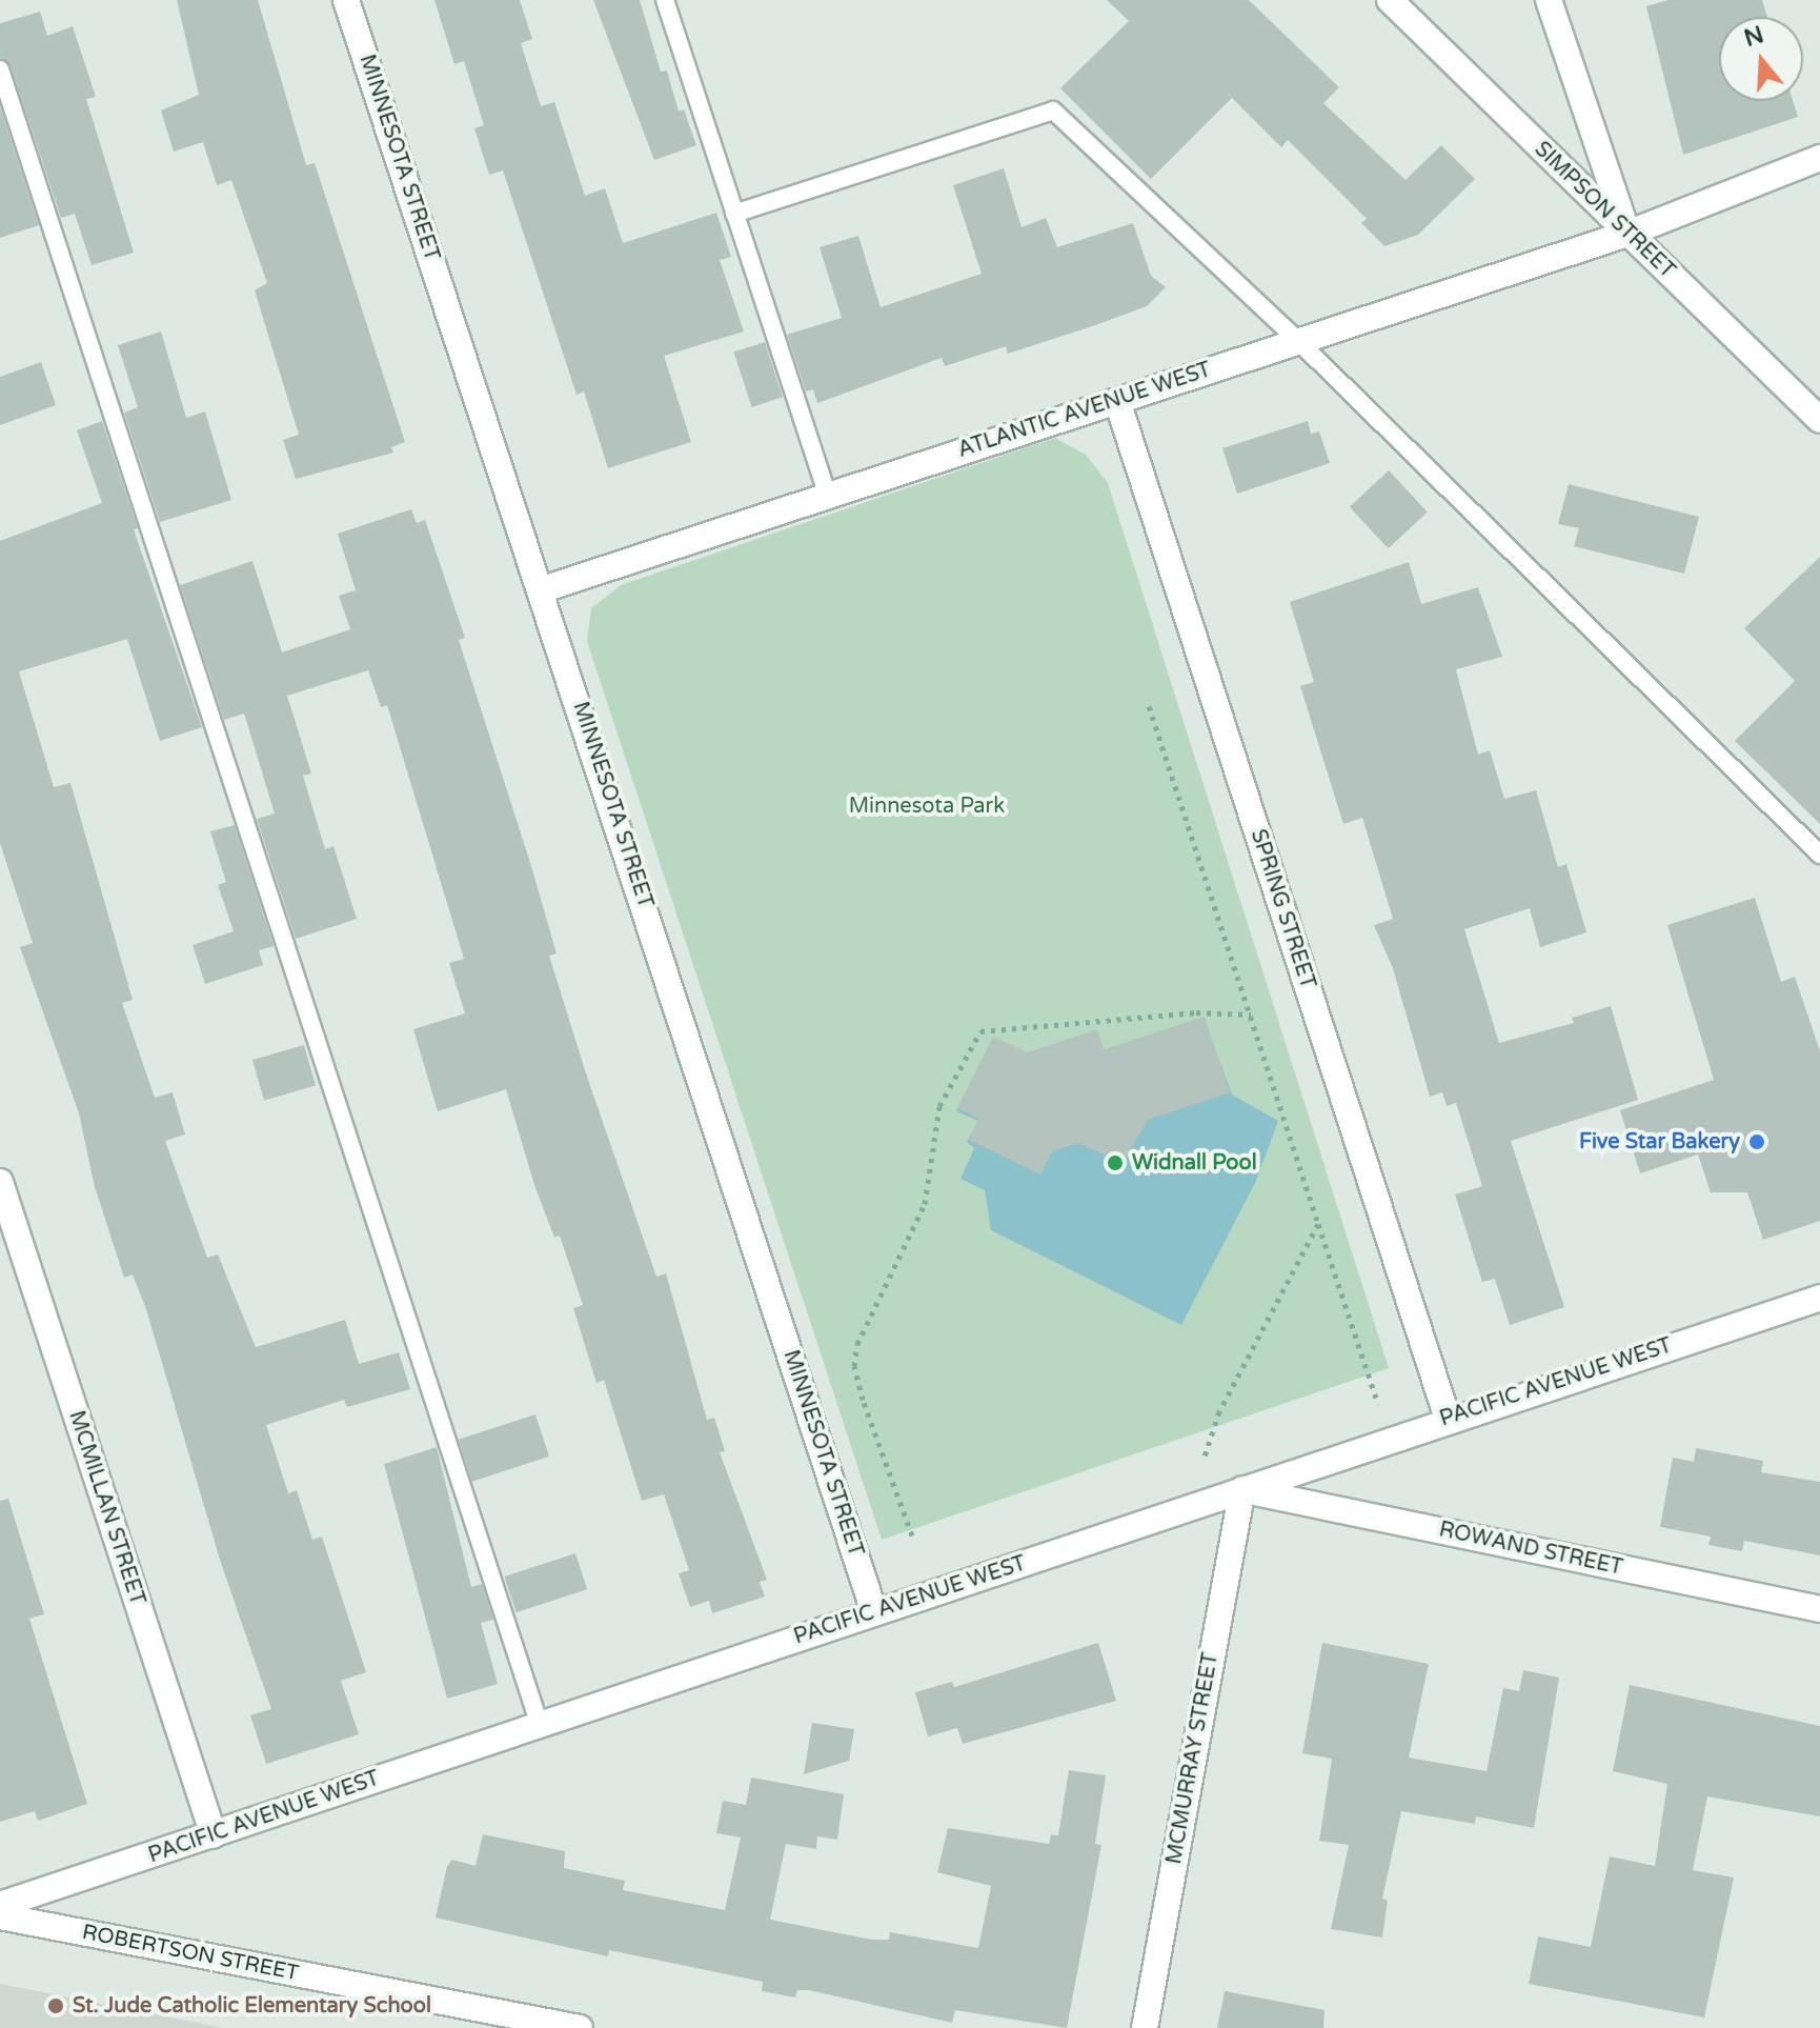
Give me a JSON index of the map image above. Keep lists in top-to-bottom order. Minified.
{"streets":{"street":["MINNESOTA STREET","SIMPSON STREET","ATLANTIC AVENUE WEST","SPRING STREET","PACIFIC AVENUE WEST","MCMILLAN STREET","ROWAND STREET","MCMURRAY STREET","ROBERTSON STREET"]},"crossings":[["MINNESOTA STREET","ATLANTIC AVENUE WEST"],["MINNESOTA STREET","PACIFIC AVENUE WEST"],["SIMPSON STREET","ATLANTIC AVENUE WEST"],["ATLANTIC AVENUE WEST","SPRING STREET"],["SPRING STREET","PACIFIC AVENUE WEST"],["PACIFIC AVENUE WEST","MCMILLAN STREET"],["PACIFIC AVENUE WEST","ROWAND STREET"],["PACIFIC AVENUE WEST","MCMURRAY STREET"],["ROWAND STREET","MCMURRAY STREET"]],"parks":["Minnesota Park"],"places":["Five Star Bakery","Widnall Pool","St. Jude Catholic Elementary School"],"north":"top"}
